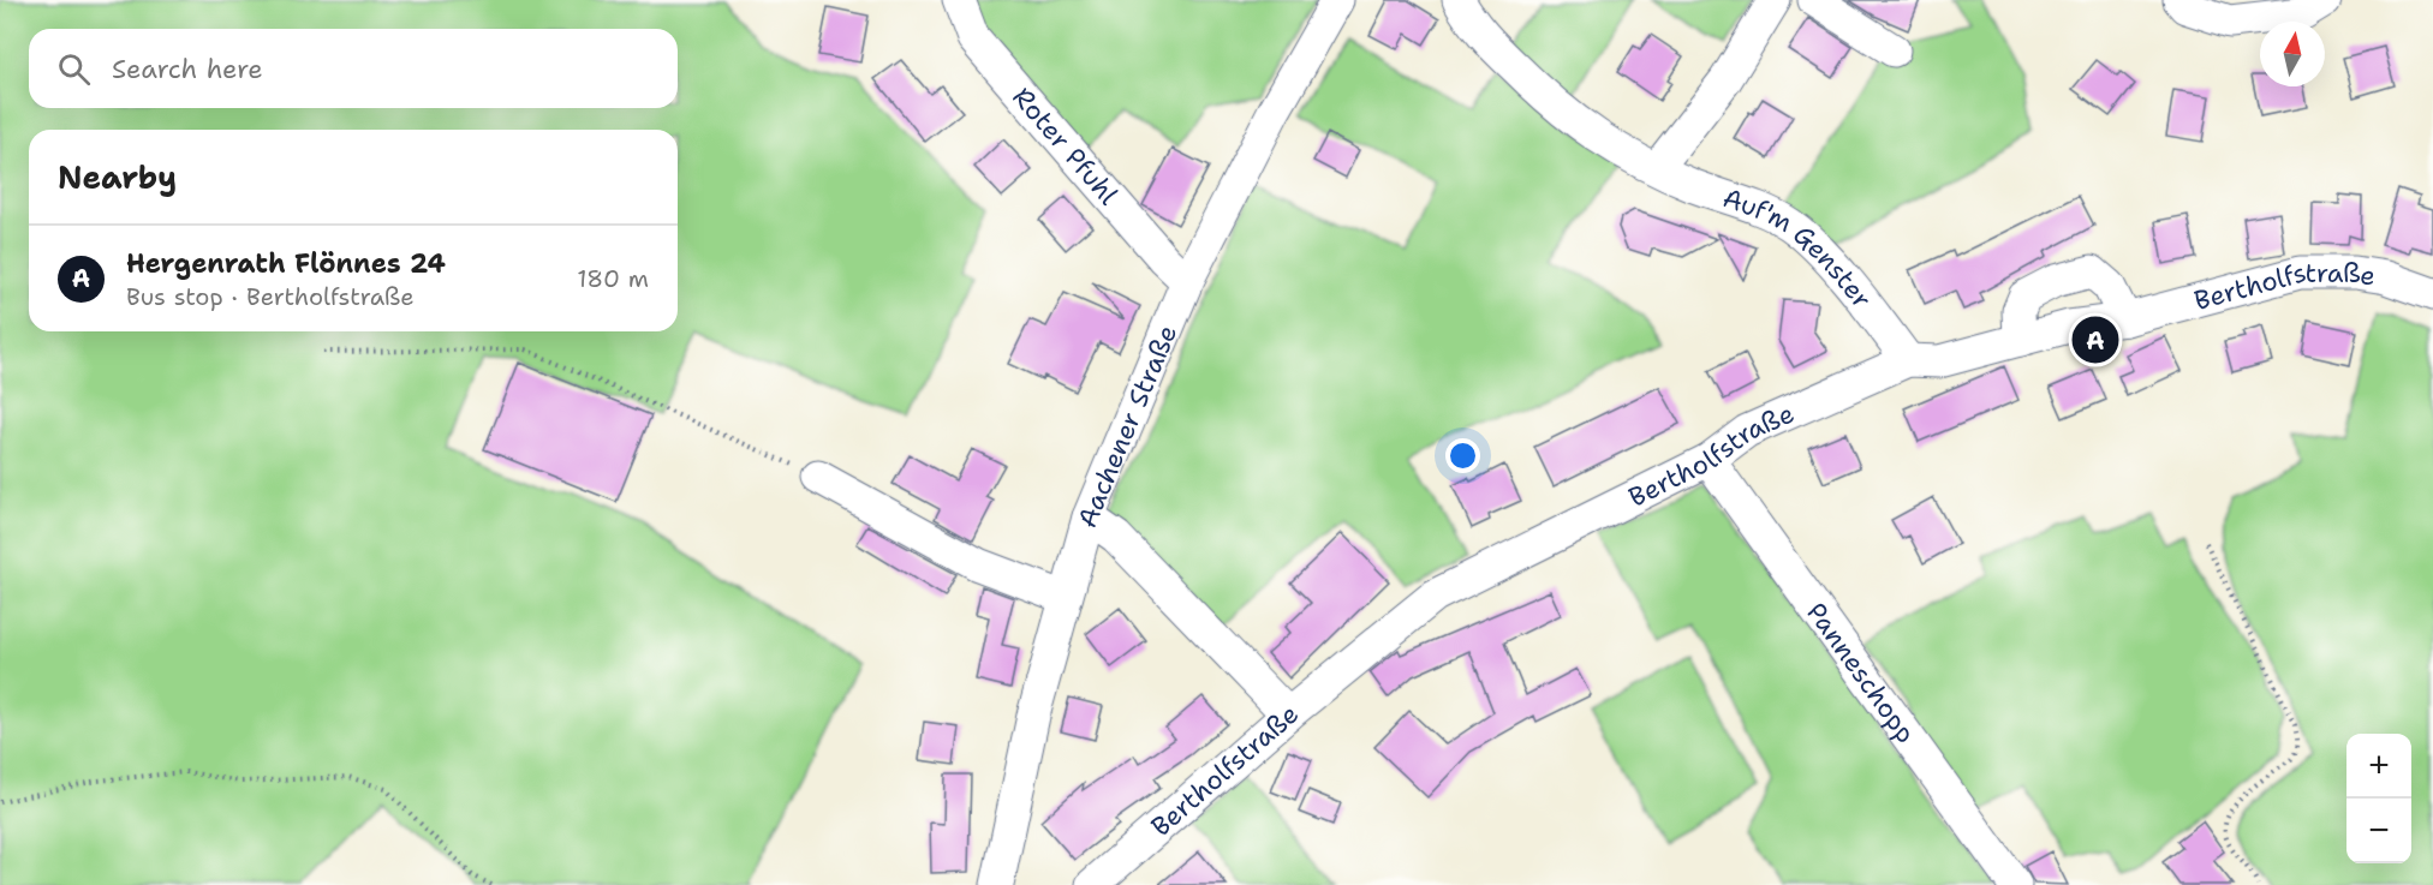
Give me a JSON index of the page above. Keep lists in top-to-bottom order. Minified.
{"streets":{"street":["Roter Pfuhl","Auf'm Genster","Bertholfstraße","Aachener Straße","Panneschopp"]},"crossings":[["Roter Pfuhl","Aachener Straße"],["Auf'm Genster","Bertholfstraße"],["Bertholfstraße","Panneschopp"]],"north":"top","page":{"search":"Search here","heading":"Nearby","list":[{"mark":"A","name":"Hergenrath Flönnes 24","note":"Bus stop · Bertholfstraße","value":"180 m"}],"pins":"A","map_buttons":["+","−"]}}
